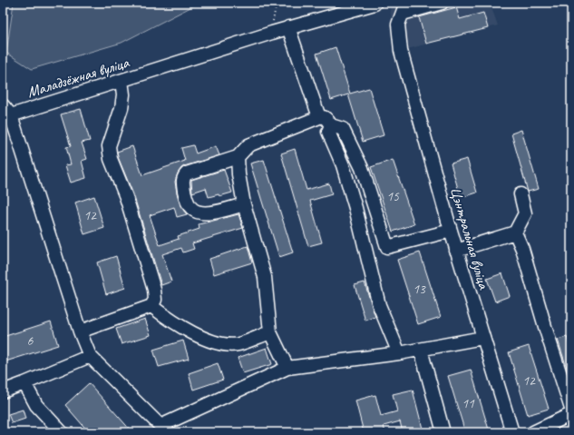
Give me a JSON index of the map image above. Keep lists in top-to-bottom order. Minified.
{"streets":{"street":["Маладзёжная вуліца","Цэнтральная вуліца"]},"house_numbers":["15","12","13","6","12","11"]}
